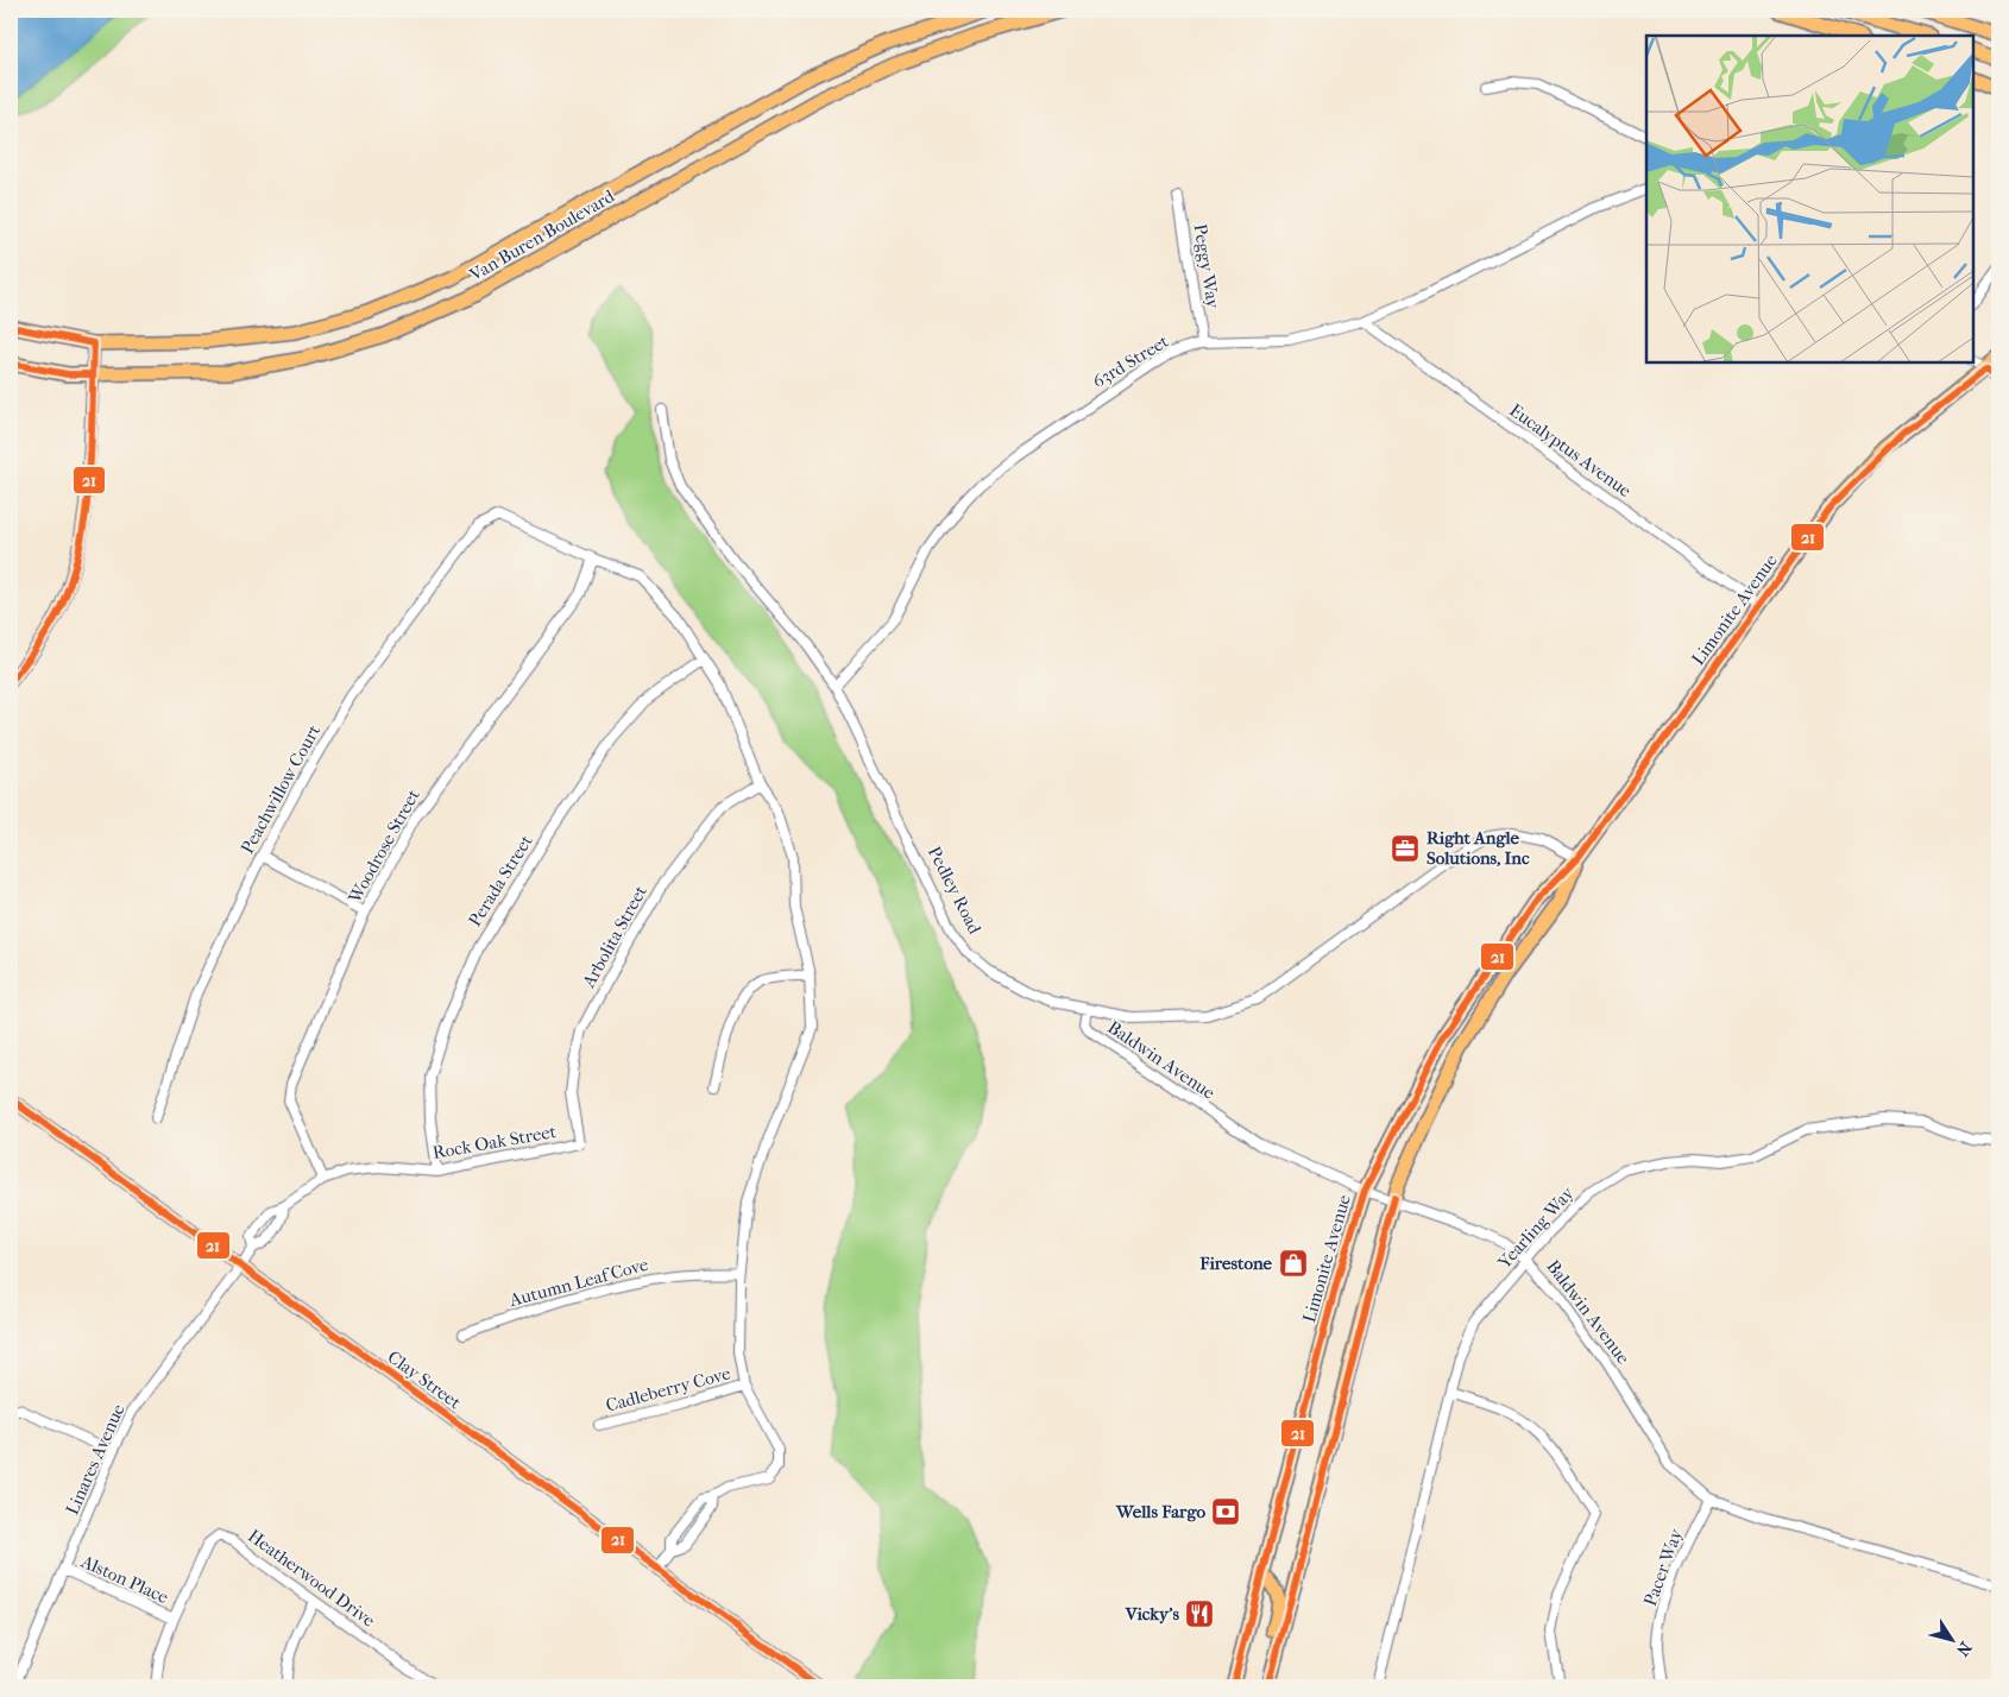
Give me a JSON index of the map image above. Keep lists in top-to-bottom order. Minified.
{"streets":{"main road":["Van Buren Boulevard","Limonite Avenue","Clay Street"],"street":["Peggy Way","63rd Street","Eucalyptus Avenue","Peachwillow Court","Woodrose Street","Perada Street","Pedley Road","Arbolita Street","Baldwin Avenue","Rock Oak Street","Yearling Way","Autumn Leaf Cove","Cadleberry Cove","Linares Avenue","Pacer Way","Heatherwood Drive","Alston Place"]},"crossings":[["Peggy Way","63rd Street"],["63rd Street","Eucalyptus Avenue"],["63rd Street","Pedley Road"],["Eucalyptus Avenue","Limonite Avenue"],["Limonite Avenue","Pedley Road"],["Limonite Avenue","Baldwin Avenue"],["Peachwillow Court","Woodrose Street"],["Woodrose Street","Rock Oak Street"],["Perada Street","Rock Oak Street"],["Pedley Road","Baldwin Avenue"],["Arbolita Street","Rock Oak Street"],["Baldwin Avenue","Yearling Way"],["Baldwin Avenue","Pacer Way"],["Rock Oak Street","Linares Avenue"],["Clay Street","Linares Avenue"],["Linares Avenue","Alston Place"],["Heatherwood Drive","Alston Place"]],"places":{"office":["Right Angle Solutions, Inc"],"shop":["Firestone"],"bank":["Wells Fargo"],"restaurant":["Vicky's"]},"lines":["transit line 21"],"north":"bottom right"}
